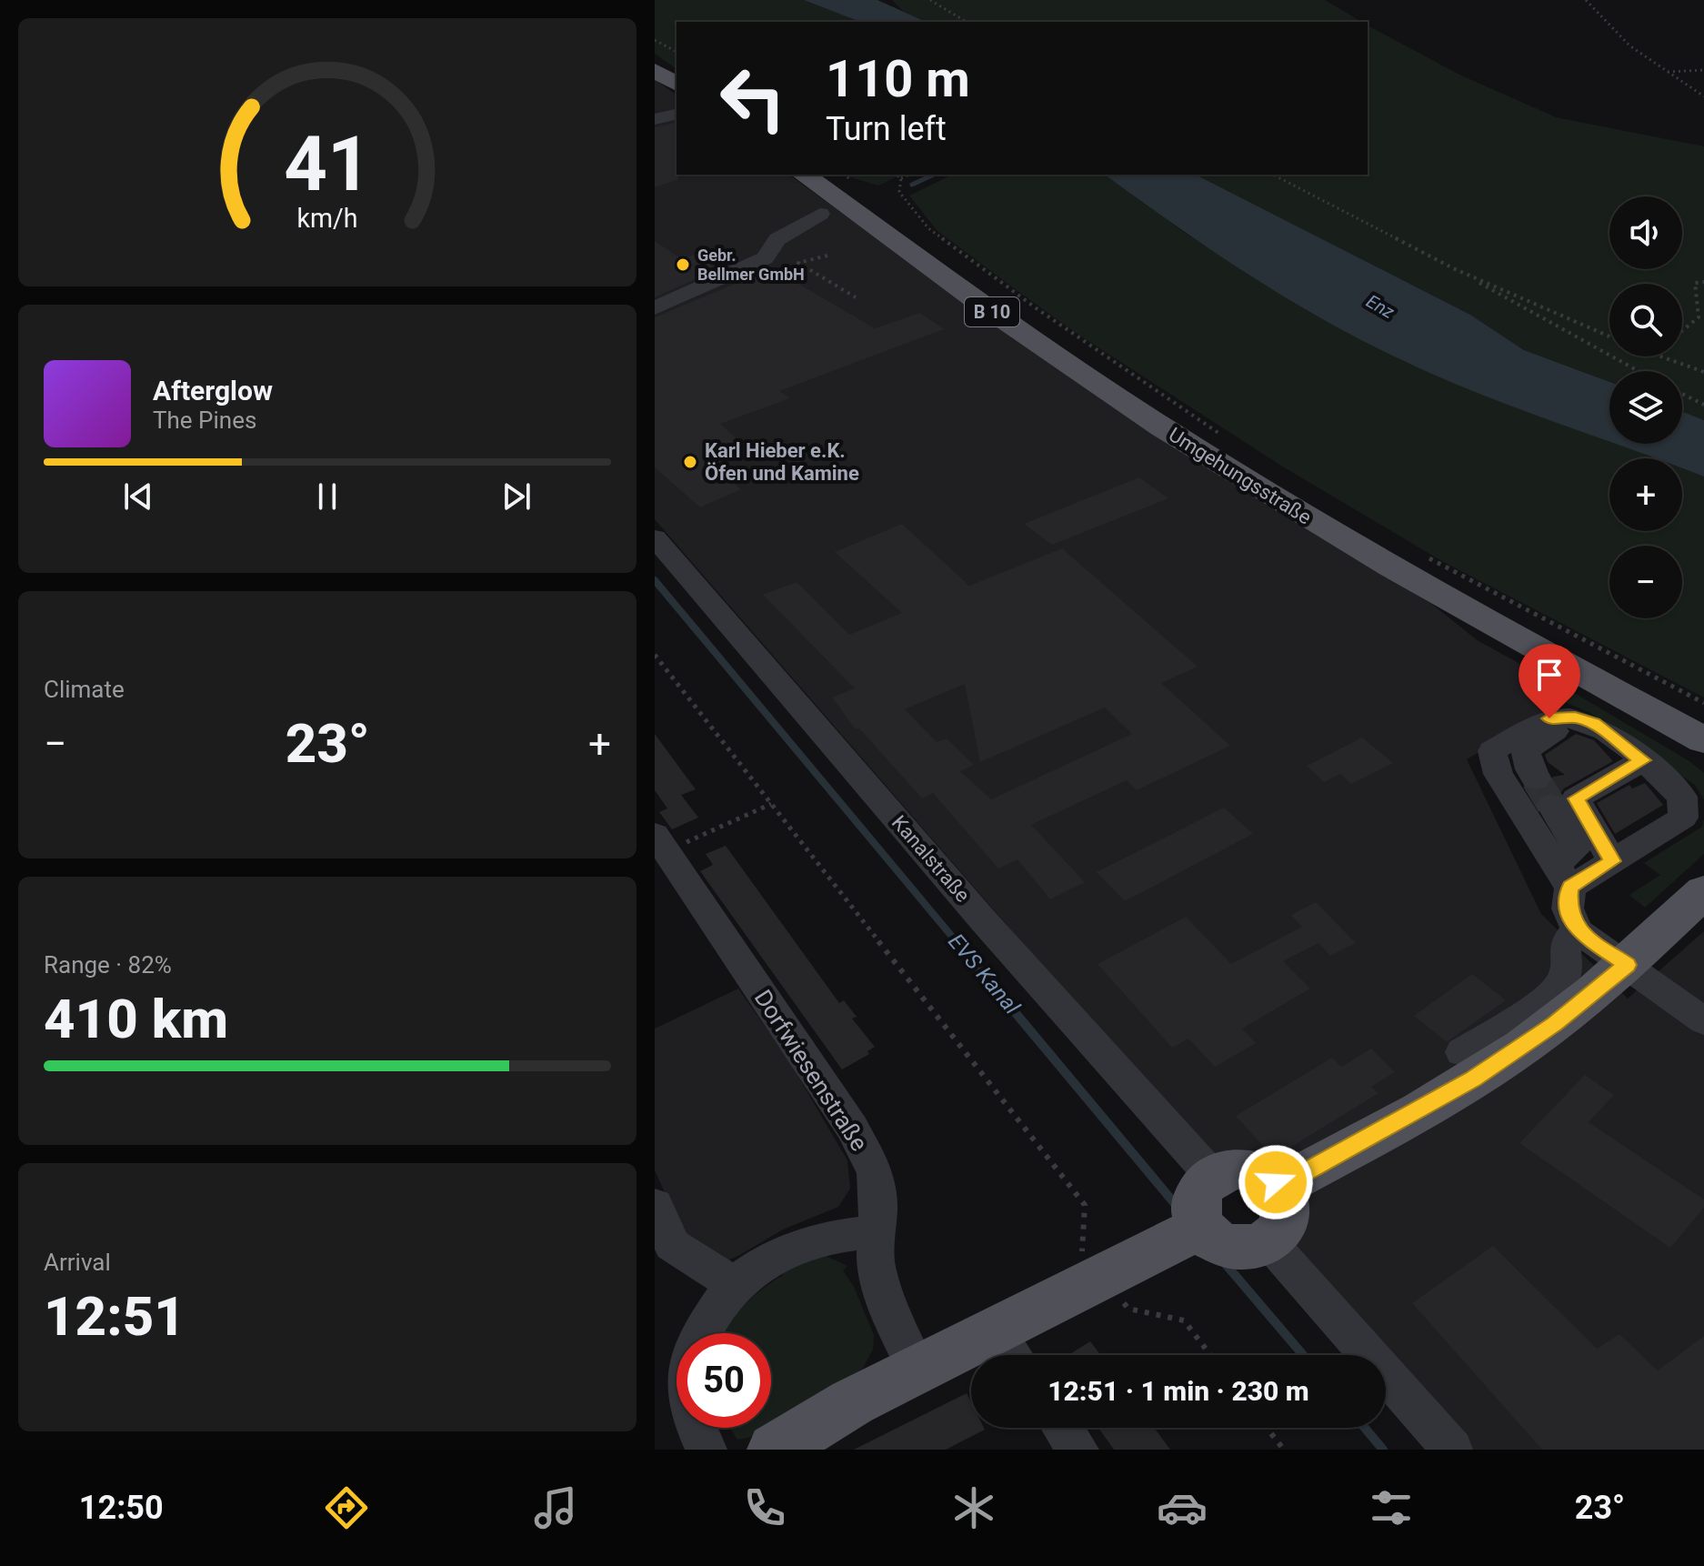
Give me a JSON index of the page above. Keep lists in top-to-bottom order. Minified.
{"streets":{"main road":["B 10","Umgehungsstraße"],"street":["Kanalstraße","Dorfwiesenstraße"]},"water":["Enz","EVS Kanal"],"places":["Gebr. Bellmer GmbH","Karl Hieber e.K. Öfen und Kamine"],"page":{"turn":["110 m","Turn left"],"map_buttons":["+","−"],"song":["Afterglow","The Pines"],"tile":["Climate",["Range · 82%","410 km"],["Arrival","12:51"]],"heat":["−","23°","+"],"limit":"50","trip":"12:51 · 1 min · 230 m","tabs":["12:50","23°"],"gauge":["41","km/h"]}}
